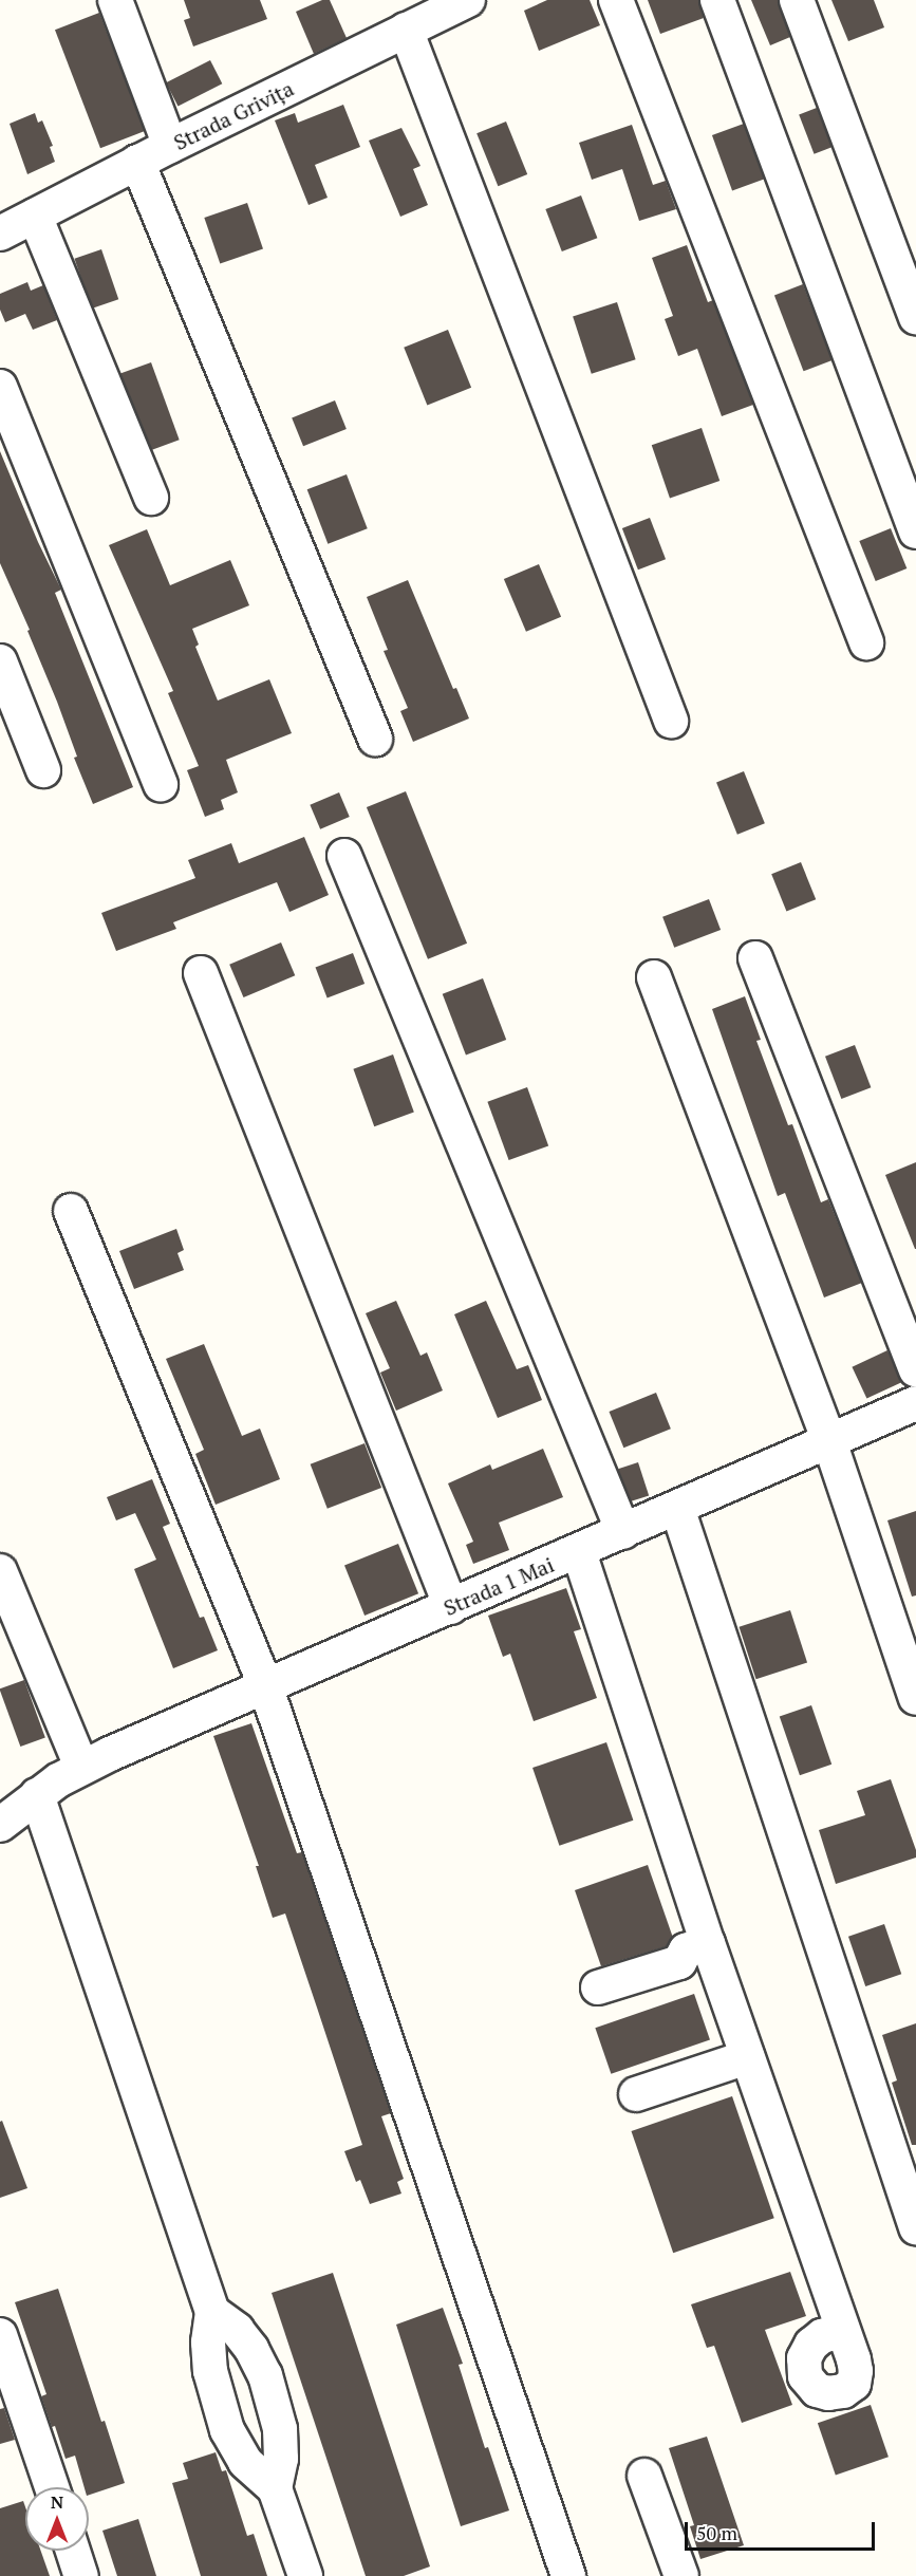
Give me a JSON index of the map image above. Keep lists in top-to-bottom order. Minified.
{"streets":{"street":["Strada Grivița","Strada 1 Mai"]},"scale_bar":"50 m","north":"top"}
